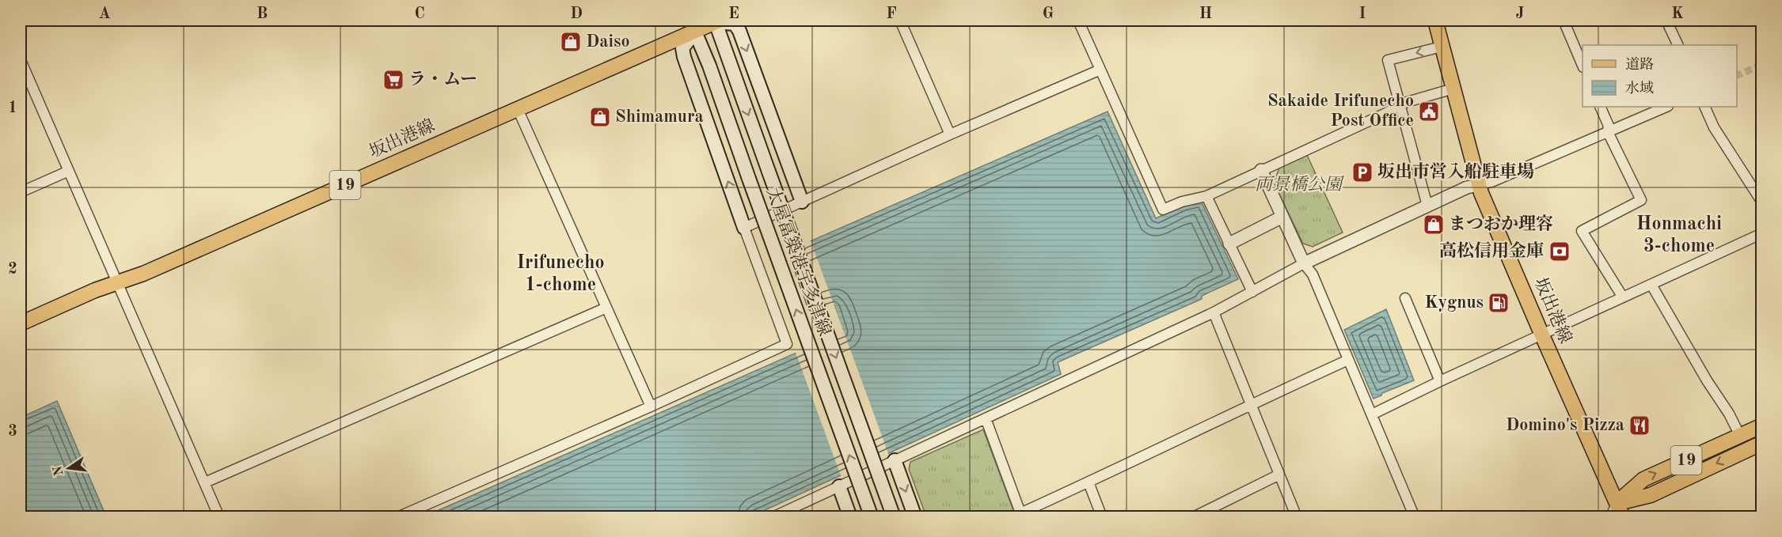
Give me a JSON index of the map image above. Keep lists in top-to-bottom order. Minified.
{"streets":{"main road":["坂出港線","19","大屋冨築港宇多津線"]},"crossings":[["坂出港線","19"],["坂出港線","大屋冨築港宇多津線"]],"districts":["Honmachi 3-chome","Irifunecho 1-chome"],"parks":["両景橋公園"],"places":{"shop":["Daiso","Shimamura","まつおか理容"],"supermarket":["ラ・ムー"],"public building":["Sakaide Irifunecho Post Office"],"parking":["坂出市営入船駐車場"],"bank":["高松信用金庫"],"fuel station":["Kygnus"],"restaurant":["Domino's Pizza"]},"legend":["道路","水域"],"north":"left","grid":{"columns":["A","B","C","D","E","F","G","H","I","J","K"],"rows":["1","2","3"]}}
